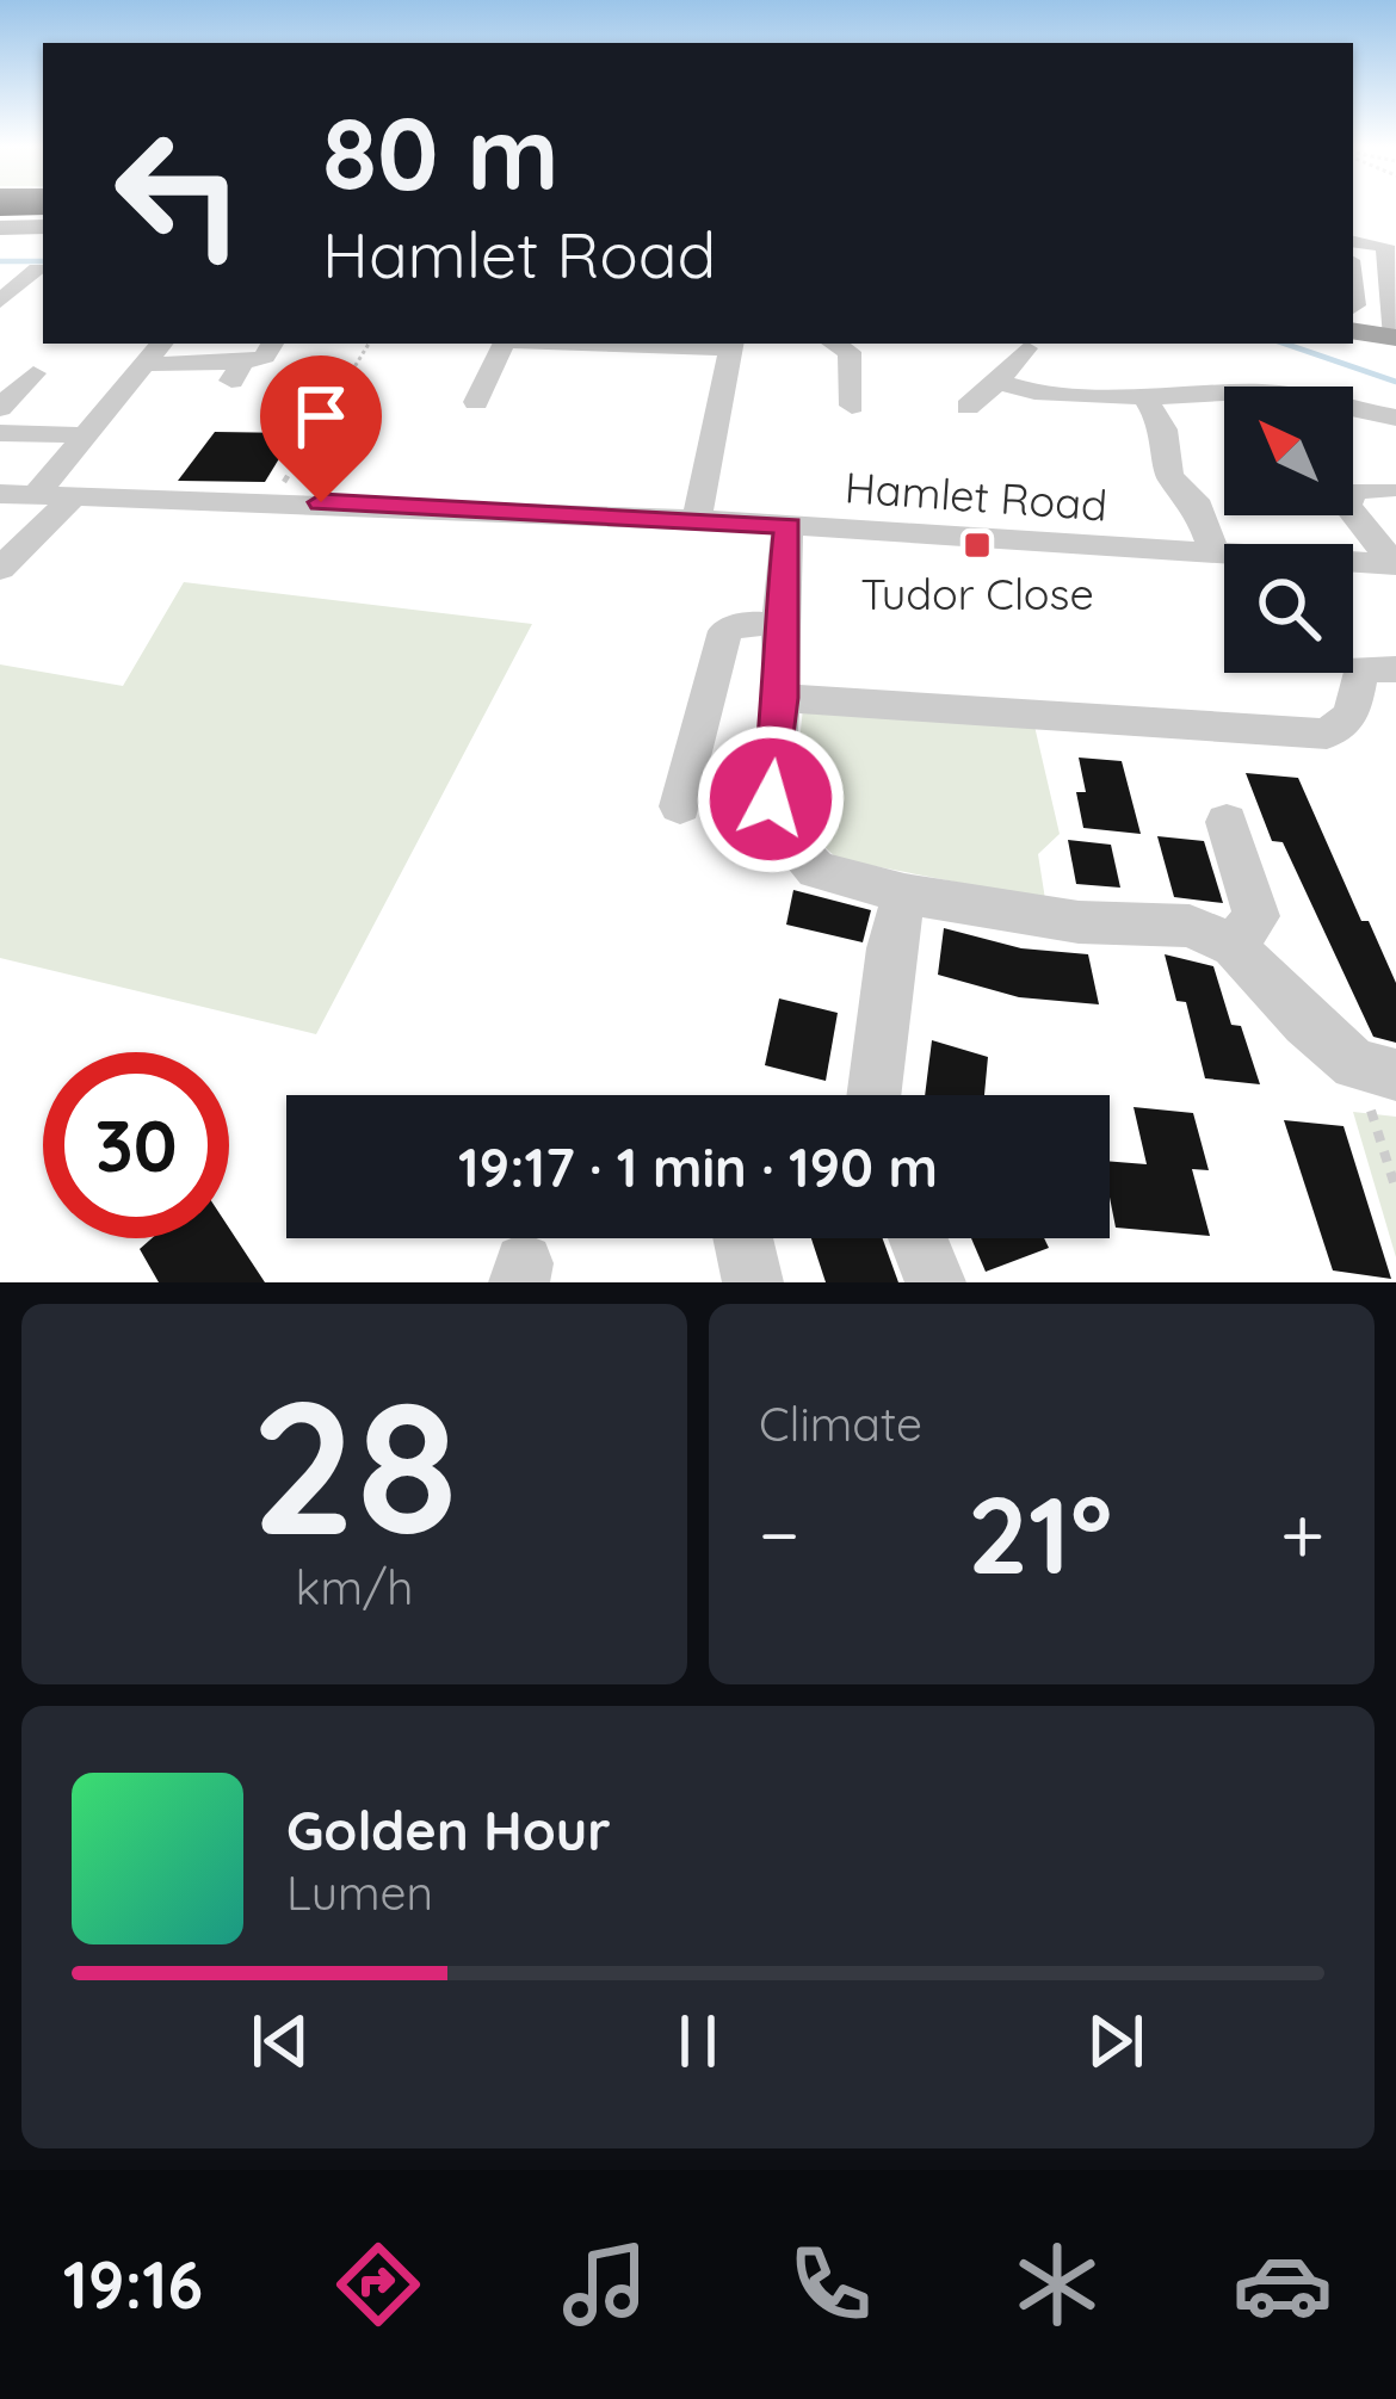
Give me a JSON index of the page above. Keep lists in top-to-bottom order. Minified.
{"streets":{"street":["Hamlet Road"]},"places":{"transit":["Tudor Close"]},"north":"top left","page":{"turn":["80 m","Hamlet Road"],"limit":"30","trip":"19:17 · 1 min · 190 m","tile":[["28","km/h"],"Climate"],"heat":["−","21°","+"],"song":["Golden Hour","Lumen"],"tabs":"19:16"}}
